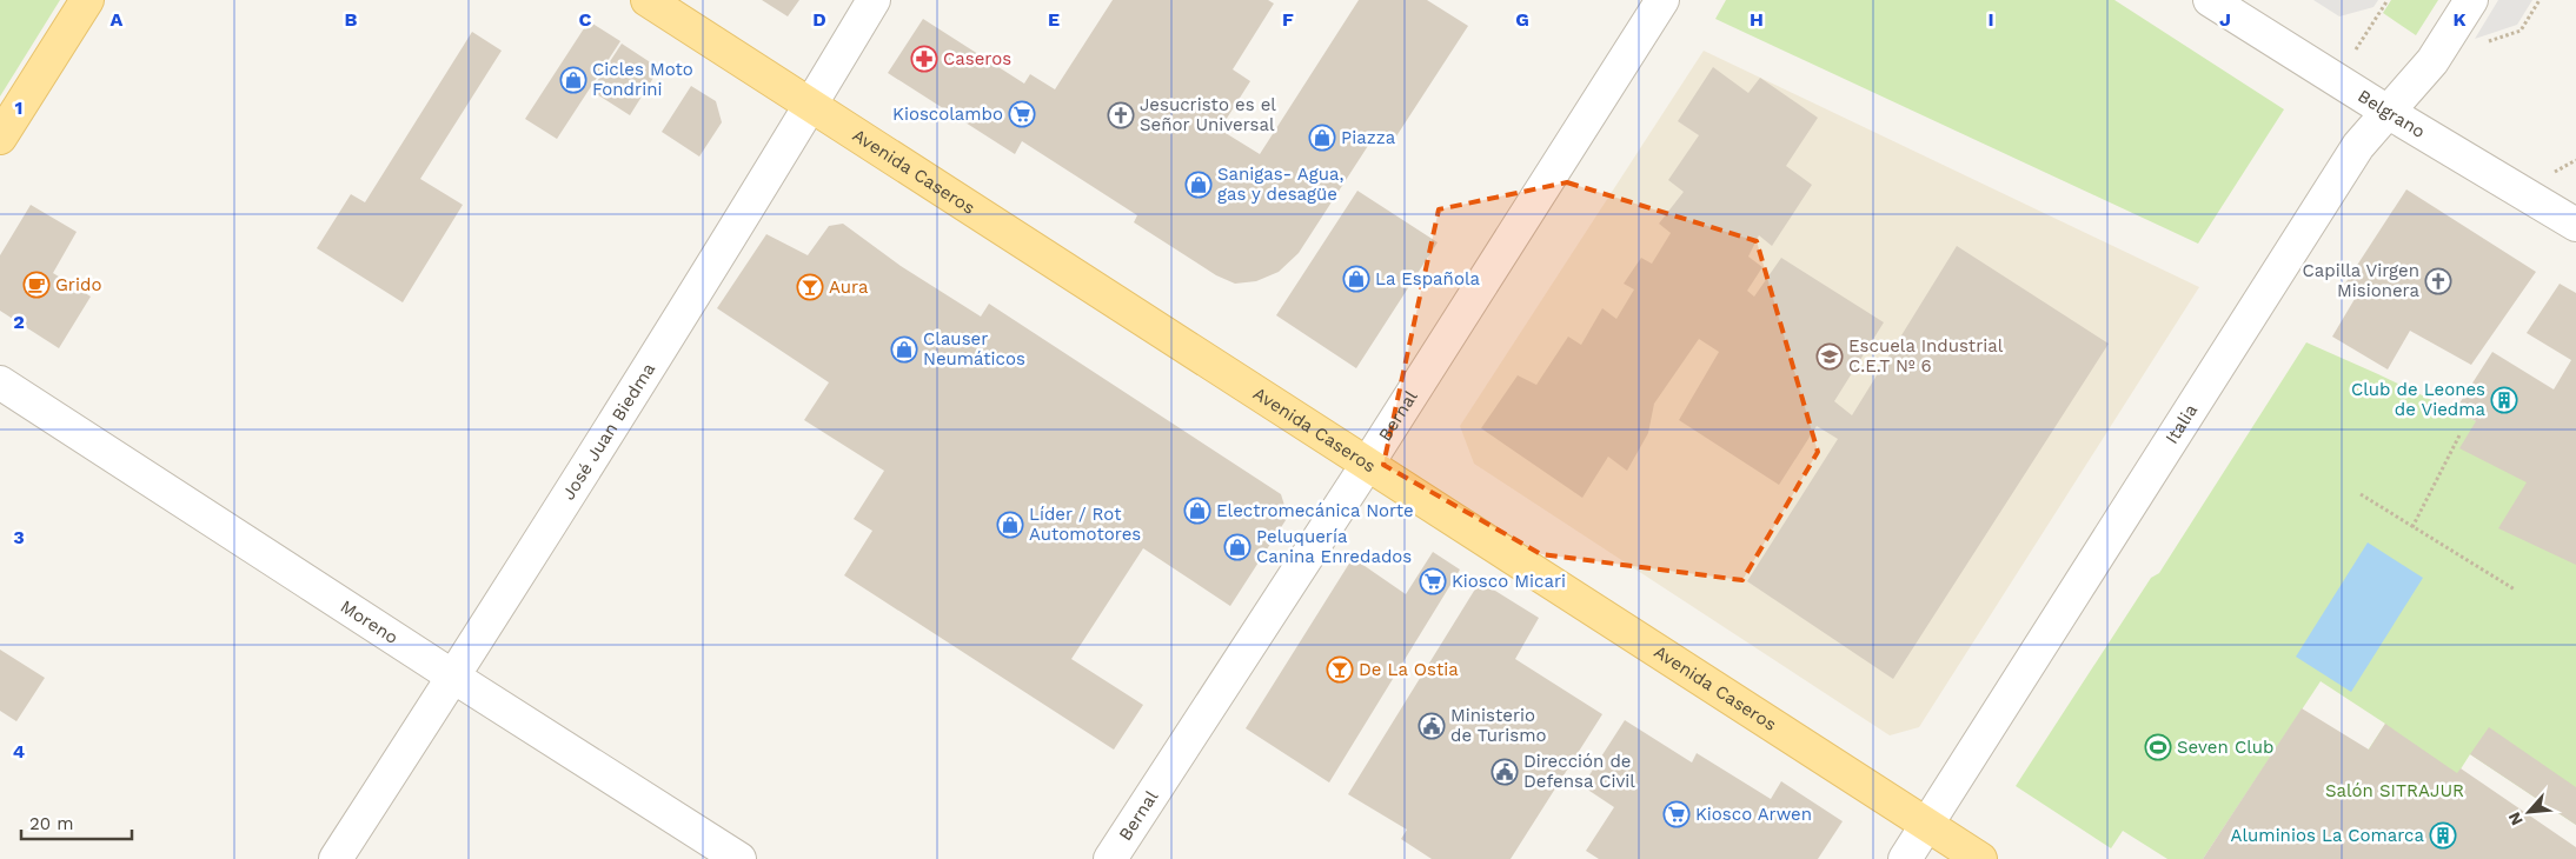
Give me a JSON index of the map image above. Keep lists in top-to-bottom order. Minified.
{"streets":{"main road":["Avenida Caseros"],"street":["Belgrano","Bernal","Italia","José Juan Biedma","Moreno"]},"crossings":[["Belgrano","Italia"],["Avenida Caseros","Bernal"],["Avenida Caseros","Italia"],["Avenida Caseros","José Juan Biedma"],["José Juan Biedma","Moreno"]],"parks":["Salón SITRAJUR"],"places":{"pharmacy":["Caseros"],"shop":["Cicles Moto Fondrini","Piazza","Sanigas- Agua, gas y desagüe","La Española","Clauser Neumáticos","Electromecánica Norte","Líder / Rot Automotores","Peluquería Canina Enredados"],"supermarket":["Kioscolambo","Kiosco Micari","Kiosco Arwen"],"church":["Jesucristo es el Señor Universal","Capilla Virgen Misionera"],"cafe":["Grido"],"bar":["Aura","De La Ostia"],"school or university":["Escuela Industrial C.E.T Nº 6"],"building":["Club de Leones de Viedma","Aluminios La Comarca"],"public building":["Ministerio de Turismo","Dirección de Defensa Civil"],"sports":["Seven Club"]},"scale_bar":"20 m","north":"bottom left","grid":{"columns":["A","B","C","D","E","F","G","H","I","J","K"],"rows":["1","2","3","4"]}}
